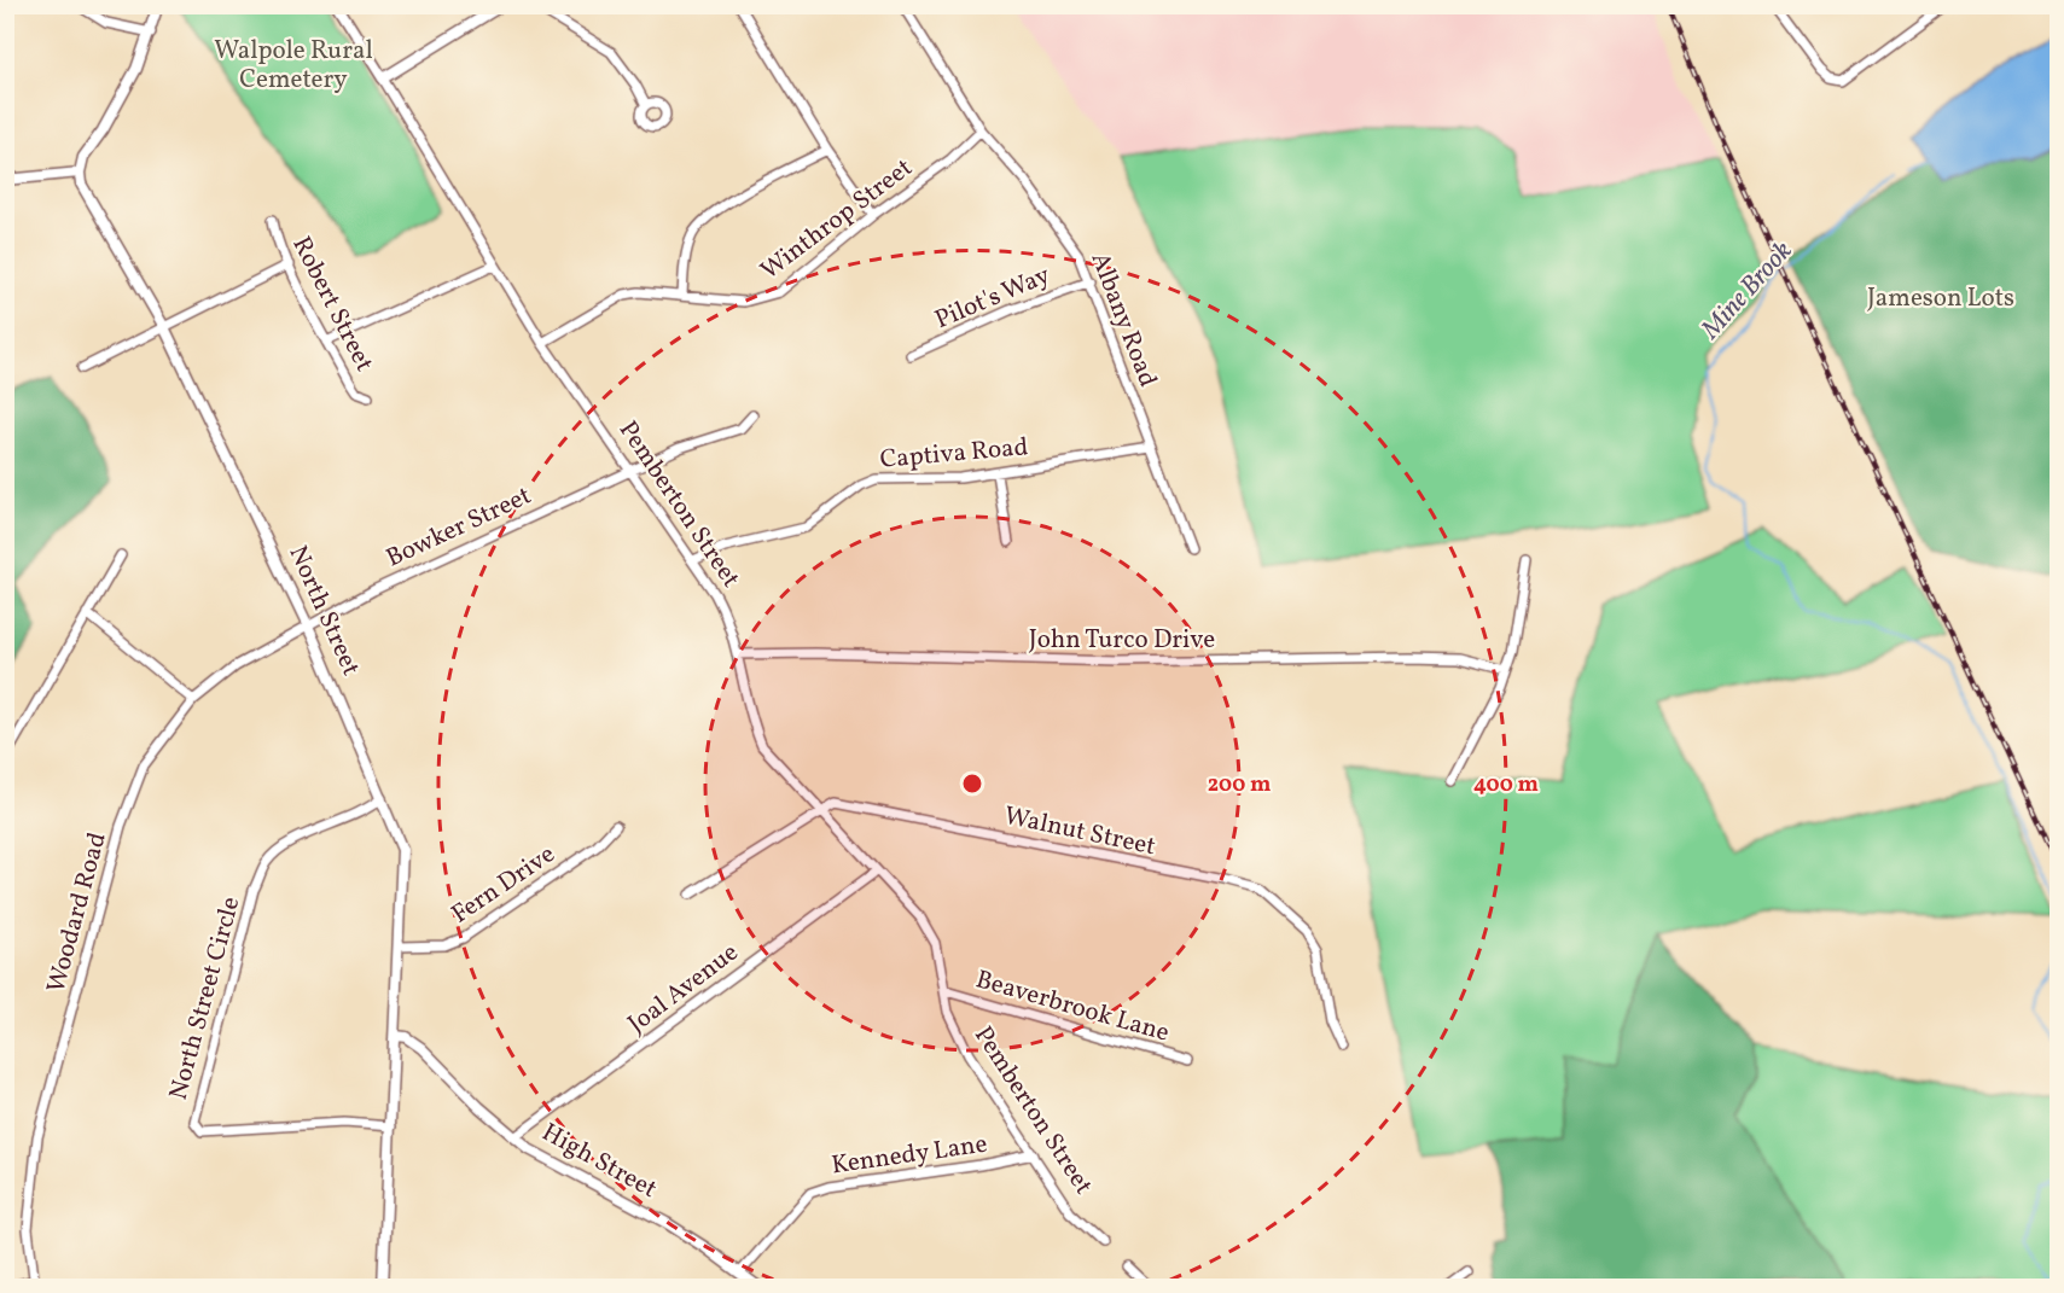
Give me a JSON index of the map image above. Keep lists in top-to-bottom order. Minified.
{"streets":{"street":["Winthrop Street","Pilot's Way","Robert Street","Albany Road","Captiva Road","Pemberton Street","Bowker Street","North Street","John Turco Drive","Walnut Street","Fern Drive","Woodard Road","Joal Avenue","North Street Circle","Beaverbrook Lane","Kennedy Lane","High Street"]},"crossings":[["Winthrop Street","Albany Road"],["Winthrop Street","Pemberton Street"],["Pilot's Way","Albany Road"],["Albany Road","Captiva Road"],["Captiva Road","Pemberton Street"],["Pemberton Street","Bowker Street"],["Pemberton Street","John Turco Drive"],["Pemberton Street","Walnut Street"],["Pemberton Street","Joal Avenue"],["Pemberton Street","Beaverbrook Lane"],["Pemberton Street","Kennedy Lane"],["Bowker Street","North Street"],["Bowker Street","Woodard Road"],["North Street","Fern Drive"],["North Street","Woodard Road"],["North Street","North Street Circle"],["North Street","High Street"],["Joal Avenue","High Street"],["Kennedy Lane","High Street"]],"water":["Mine Brook"],"parks":["Walpole Rural Cemetery","Jameson Lots"],"rings":["200 m","400 m"]}
